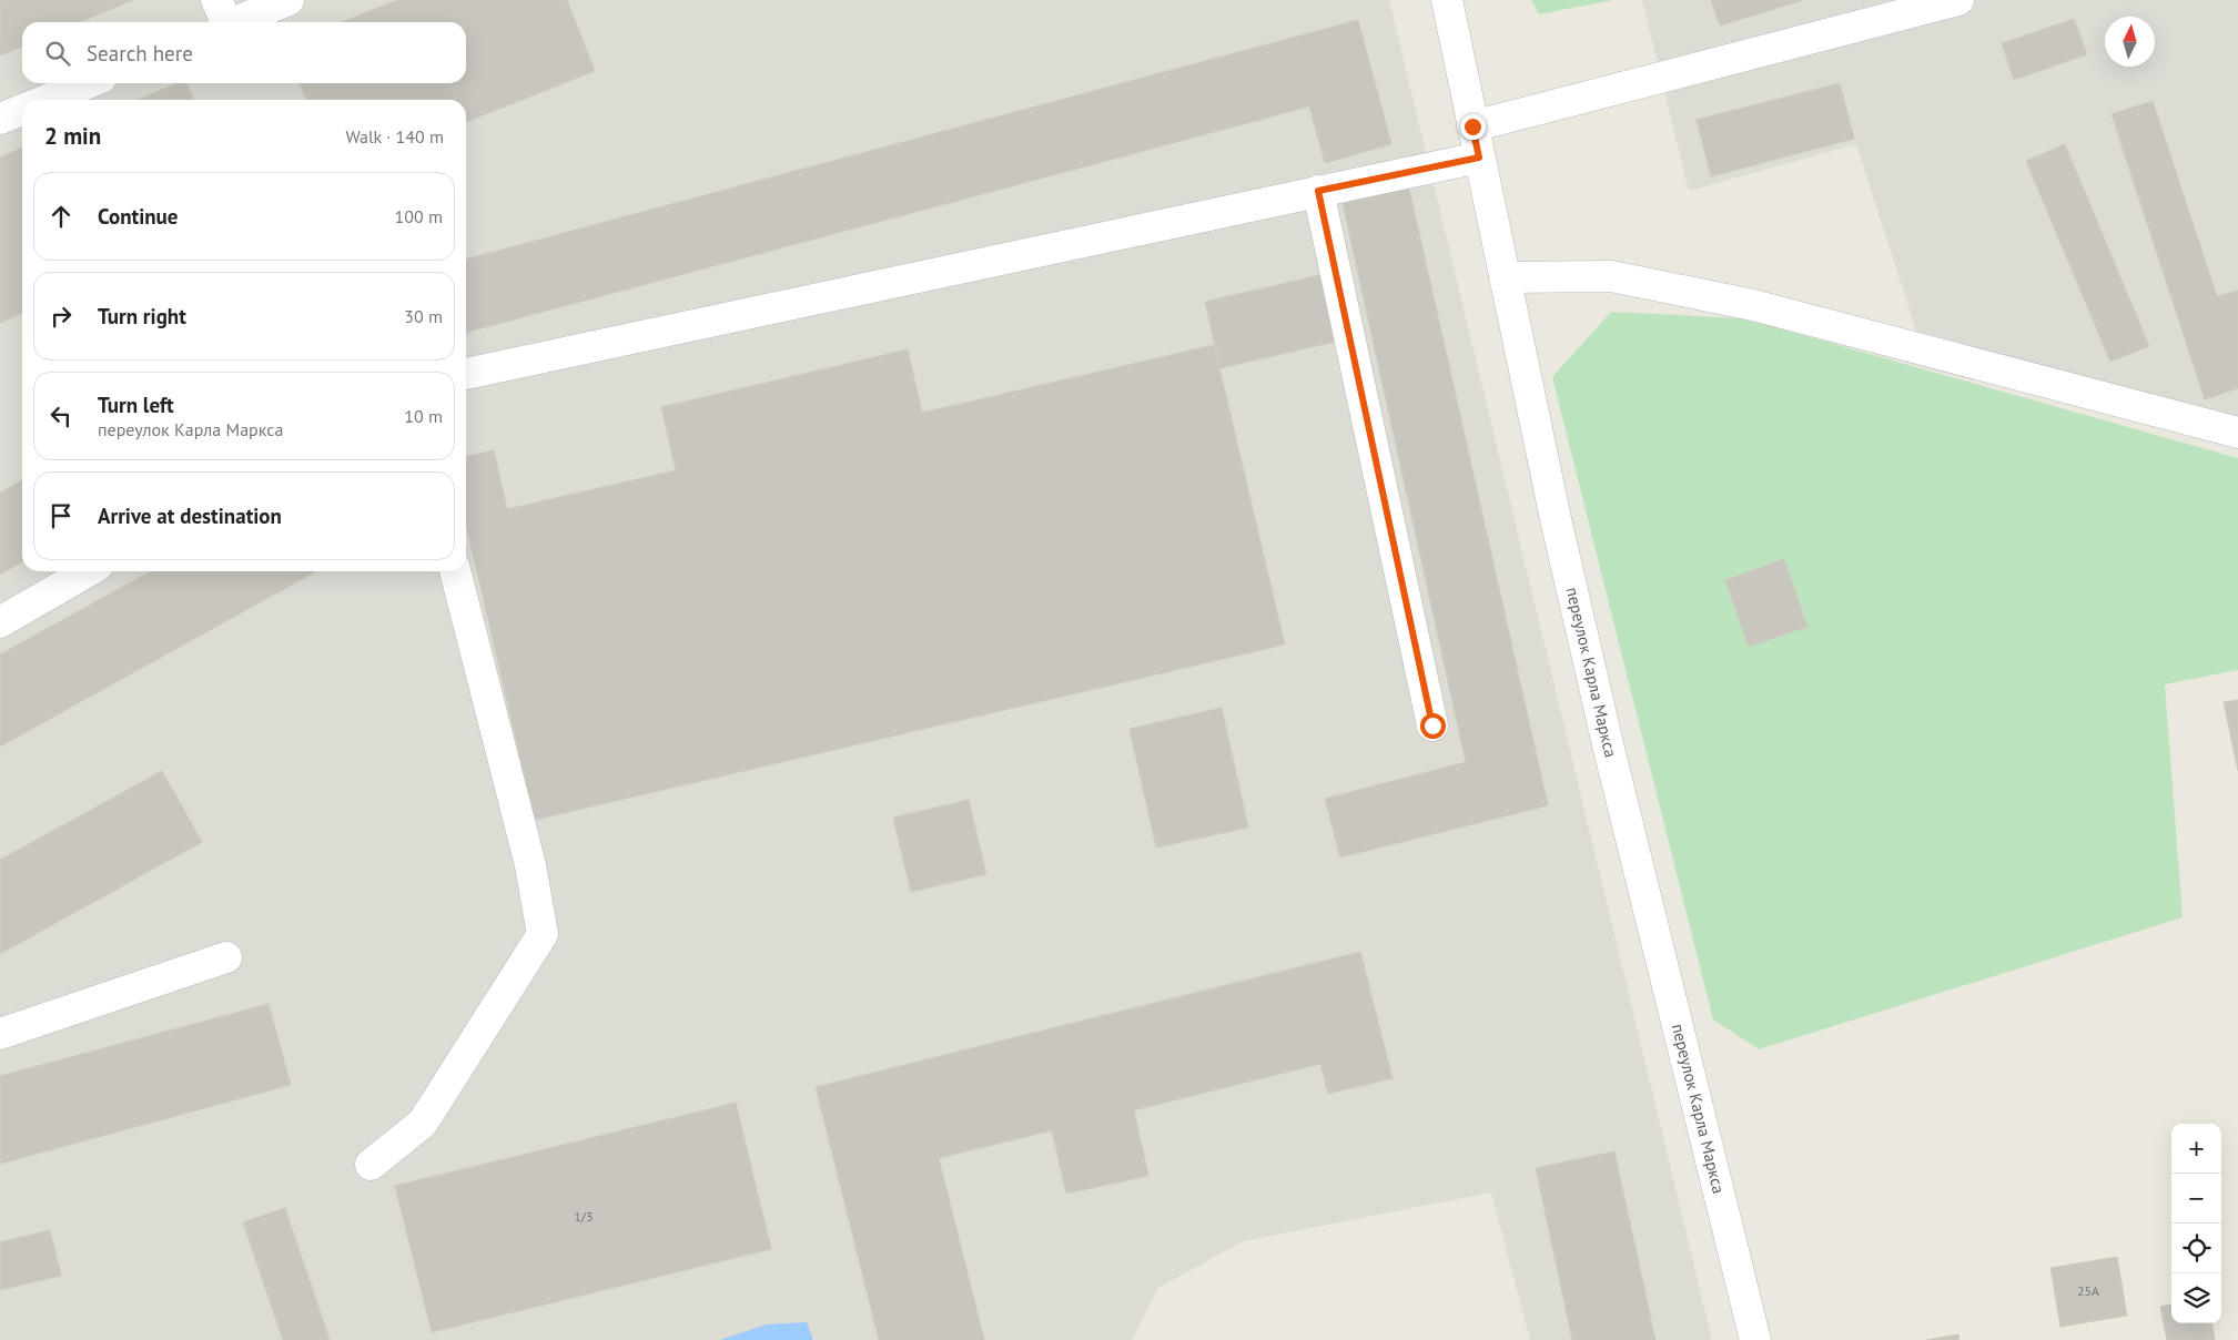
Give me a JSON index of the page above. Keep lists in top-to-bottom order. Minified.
{"streets":{"street":["переулок Карла Маркса"]},"house_numbers":["1/3","25А"],"north":"top","page":{"search":"Search here","heading":["2 min","Walk · 140 m"],"list":[["Continue","100 m"],["Turn right","30 m"],["Turn left","переулок Карла Маркса","10 m"],"Arrive at destination"],"map_buttons":["+","−"]}}
